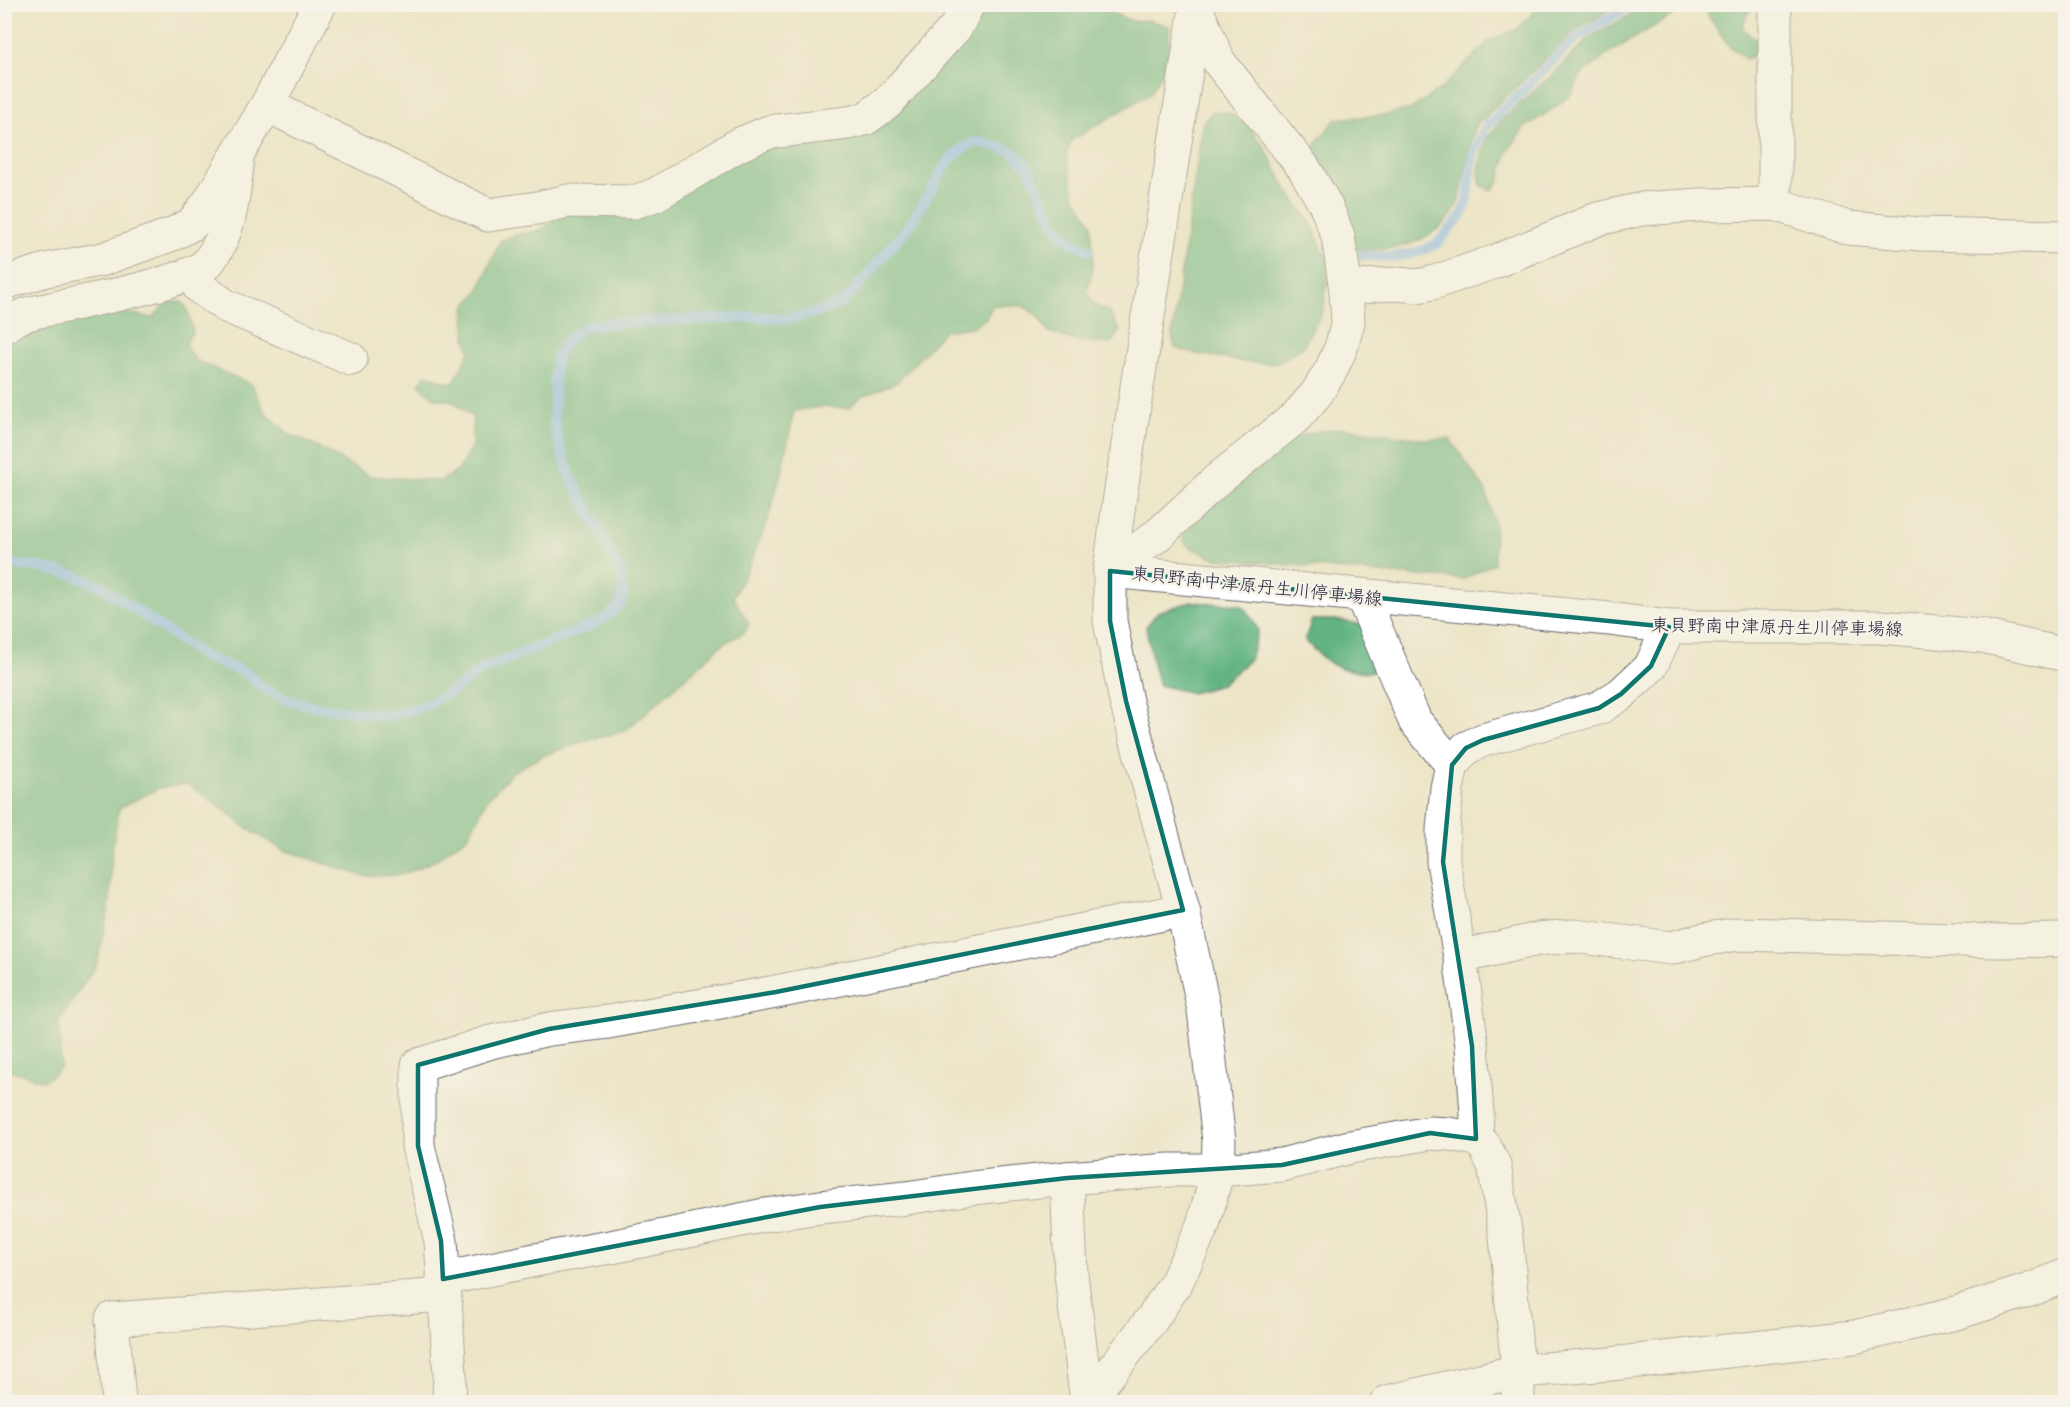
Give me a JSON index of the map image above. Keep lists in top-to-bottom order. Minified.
{"streets":{"street":["東貝野南中津原丹生川停車場線"]}}
